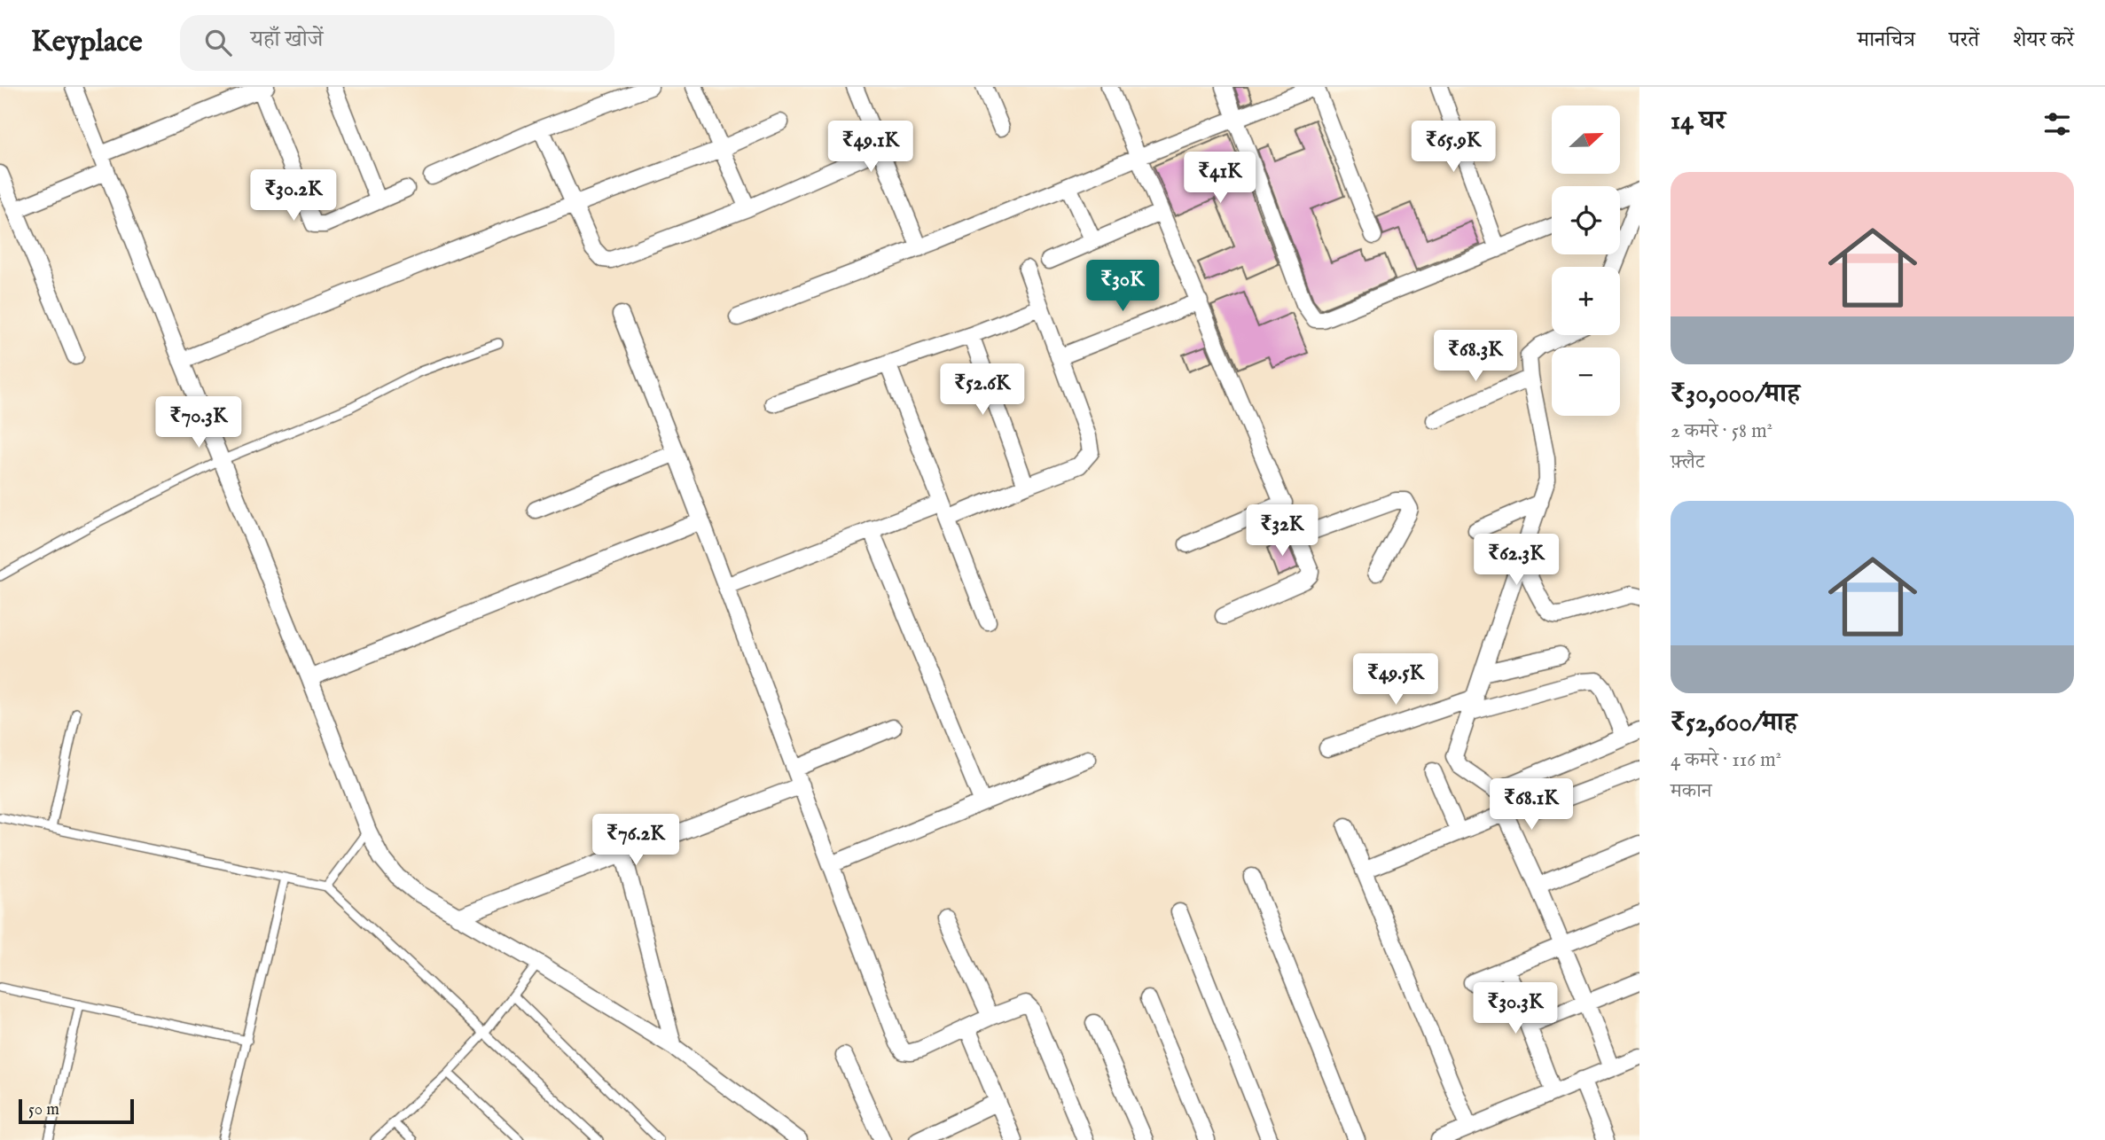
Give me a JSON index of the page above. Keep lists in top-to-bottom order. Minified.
{"scale_bar":"50 m","north":"right","page":{"header":"Keyplace","search":"यहाँ खोजें","nav":["मानचित्र","परतें","शेयर करें"],"heading":"14 घर","map_buttons":["+","−"],"price":["₹49.1K","₹65.9K","₹41K","₹30.2K","₹30K","₹68.3K","₹52.6K","₹70.3K","₹32K","₹62.3K","₹49.5K","₹68.1K","₹76.2K","₹30.3K"],"list":[{"name":"₹30,000/माह","note":"2 कमरे · 58 m² · फ़्लैट"},{"name":"₹52,600/माह","note":"4 कमरे · 116 m² · मकान"}],"scale":"50 m"}}
